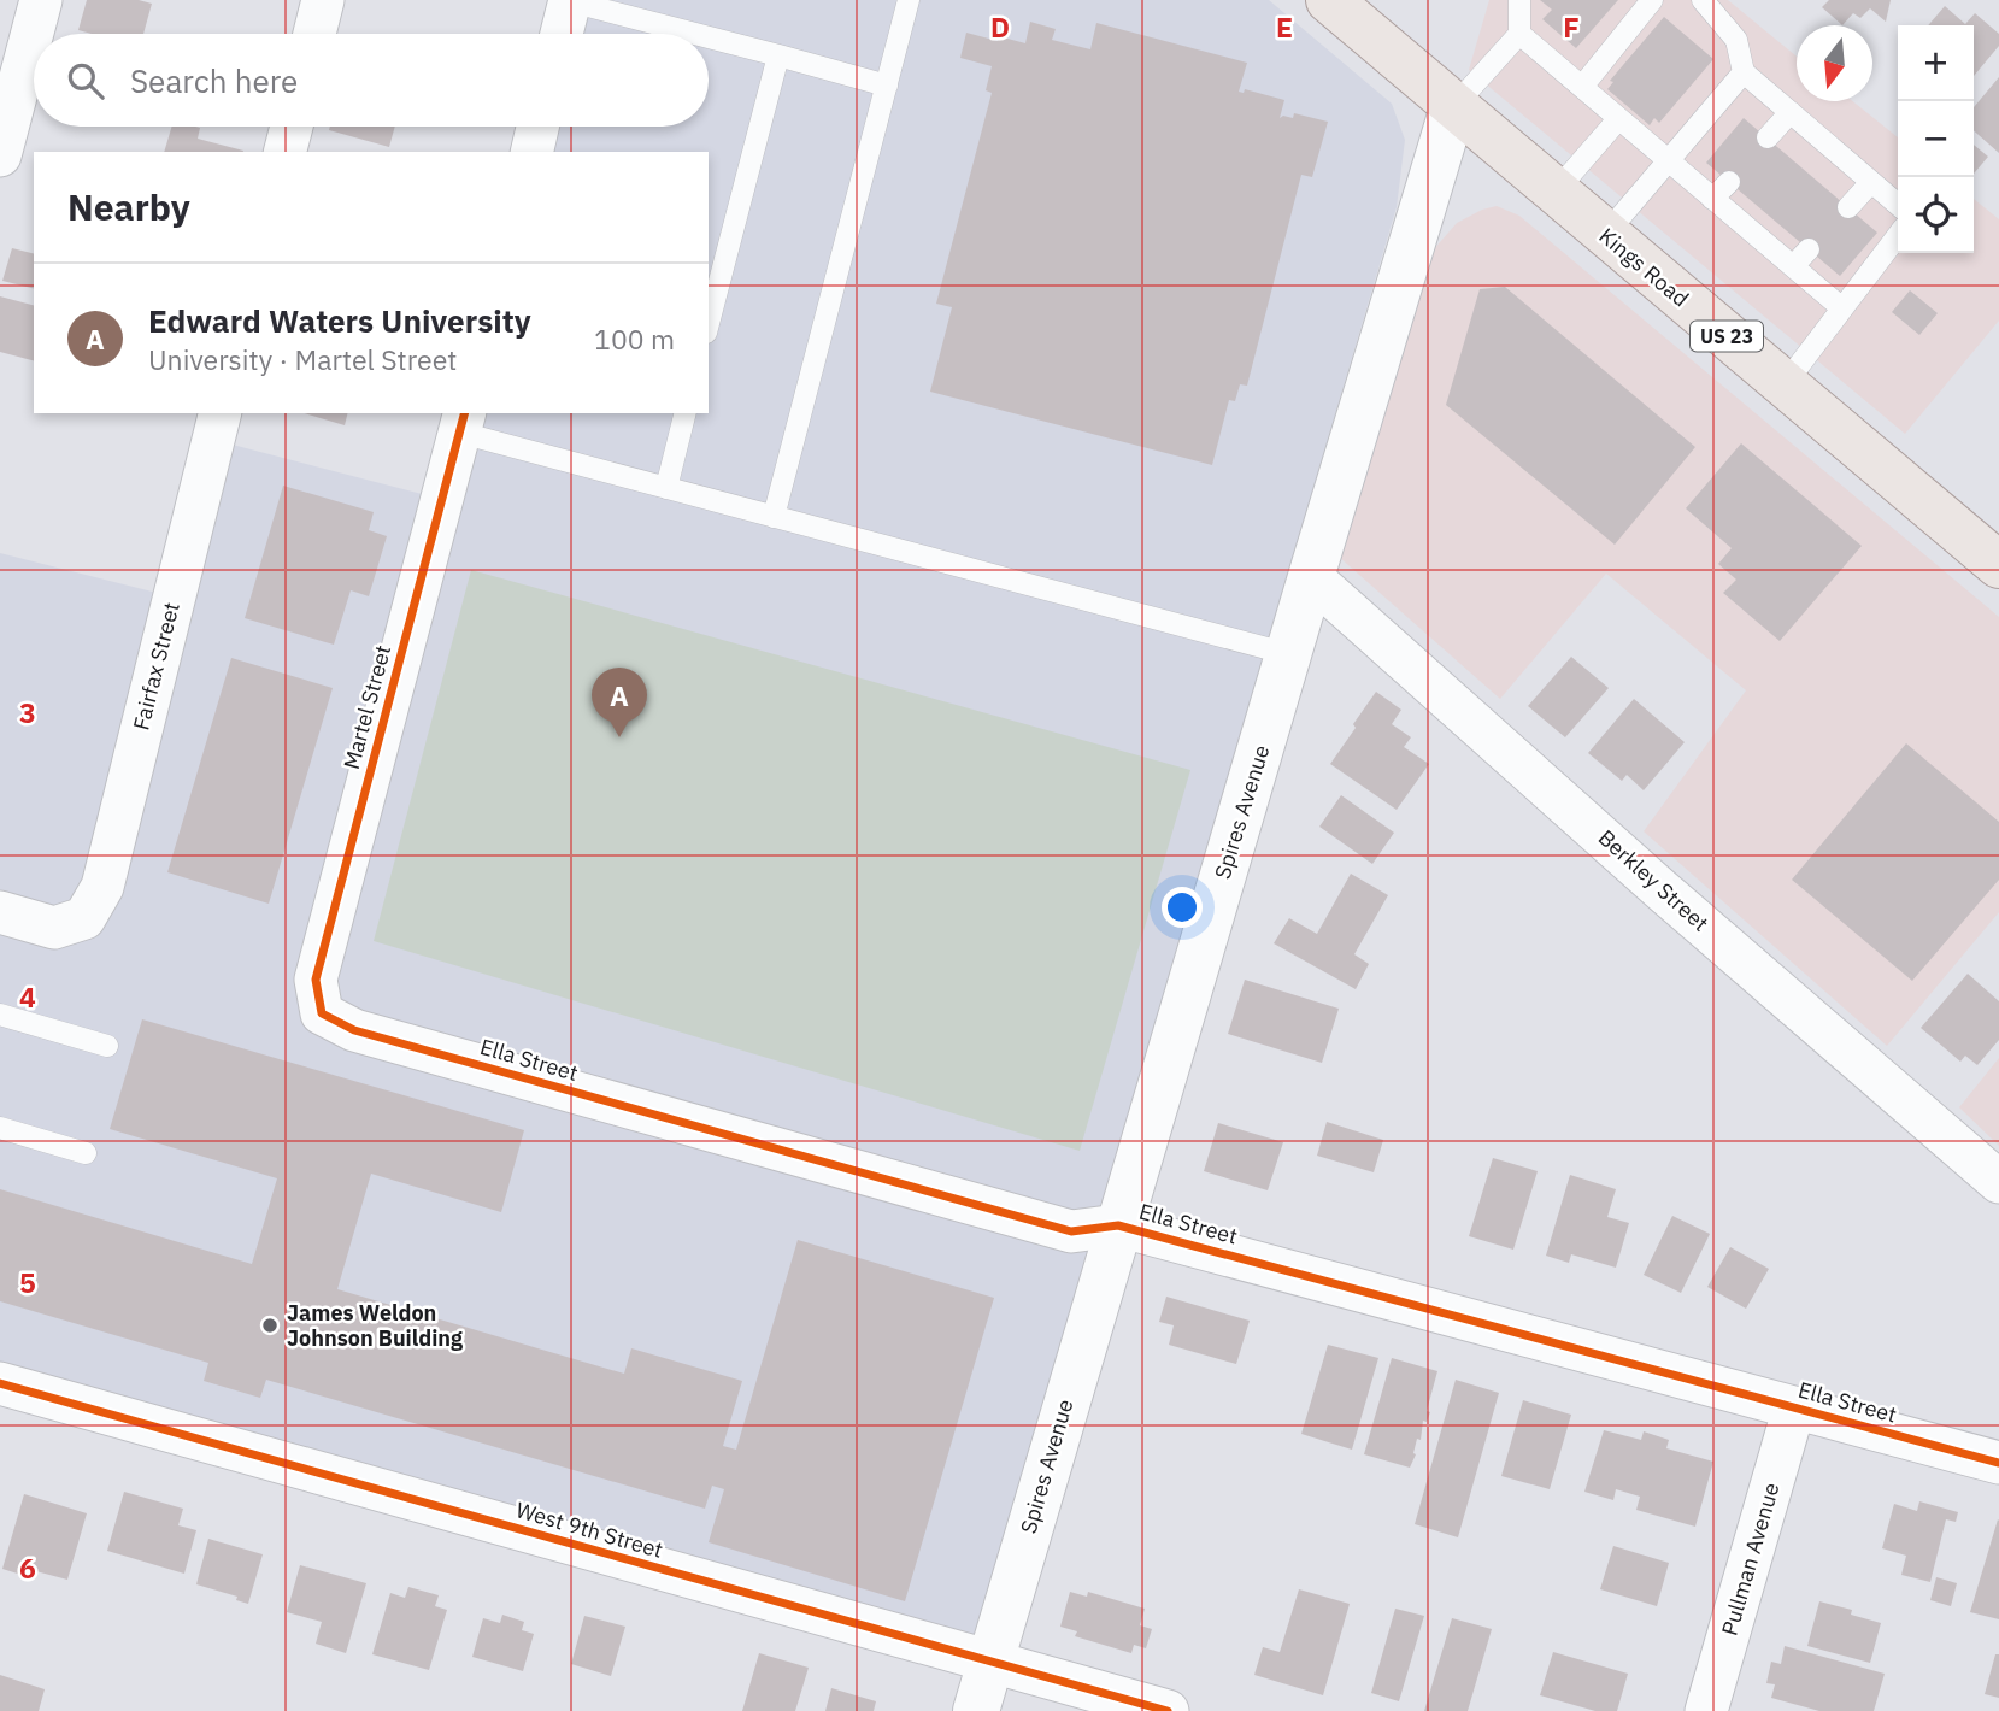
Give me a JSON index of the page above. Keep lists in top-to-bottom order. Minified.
{"streets":{"main road":["Kings Road","US 23","Spires Avenue"],"street":["Fairfax Street","Martel Street","Berkley Street","Ella Street","West 9th Street","Pullman Avenue"]},"crossings":[["Kings Road","Spires Avenue"],["Martel Street","Ella Street"],["Spires Avenue","Berkley Street"],["Spires Avenue","Ella Street"],["Spires Avenue","West 9th Street"],["Ella Street","Pullman Avenue"]],"places":["James Weldon Johnson Building"],"north":"bottom","page":{"map_buttons":["+","−"],"search":"Search here","heading":"Nearby","list":[{"mark":"A","name":"Edward Waters University","note":"University · Martel Street","value":"100 m"}],"pins":"A"},"grid":{"columns":["D","E","F"],"rows":["3","4","5","6"]}}
